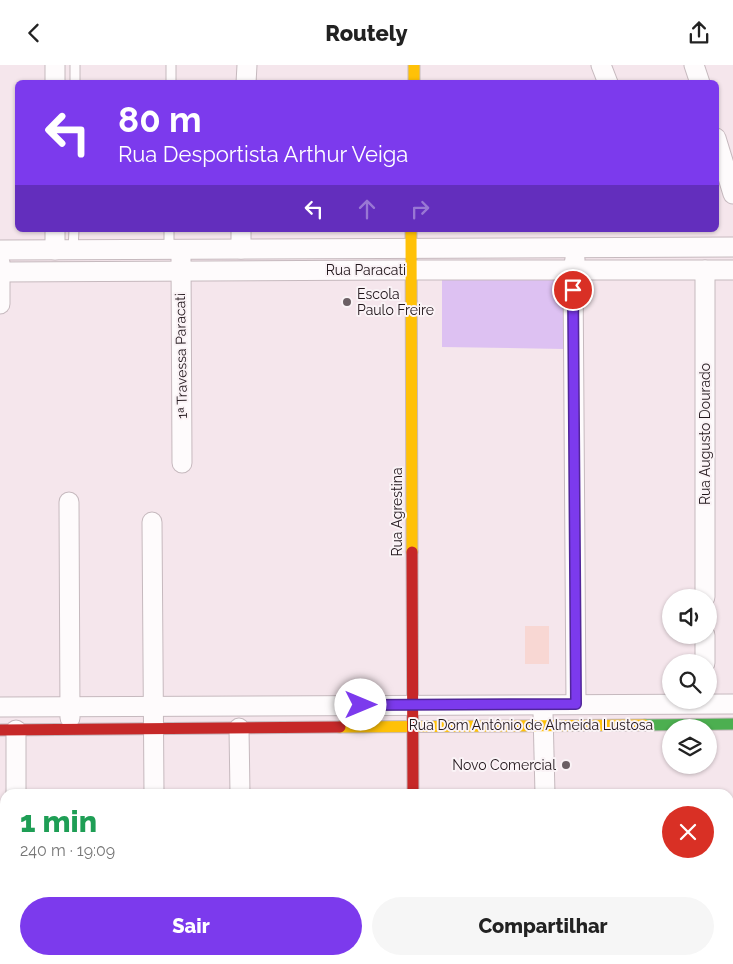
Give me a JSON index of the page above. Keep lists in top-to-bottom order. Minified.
{"streets":{"street":["Rua Paracati","1ᵃ Travessa Paracati","Rua Augusto Dourado","Rua Agrestina","Rua Dom Antônio de Almeida Lustosa"]},"crossings":[["Rua Paracati","1ᵃ Travessa Paracati"],["Rua Paracati","Rua Augusto Dourado"],["Rua Paracati","Rua Agrestina"],["Rua Agrestina","Rua Dom Antônio de Almeida Lustosa"]],"places":["Escola Paulo Freire","Novo Comercial"],"page":{"header":"Routely","turn":["80 m","Rua Desportista Arthur Veiga"],"heading":["1 min","240 m · 19:09"],"buttons":["Sair","Compartilhar"]}}
